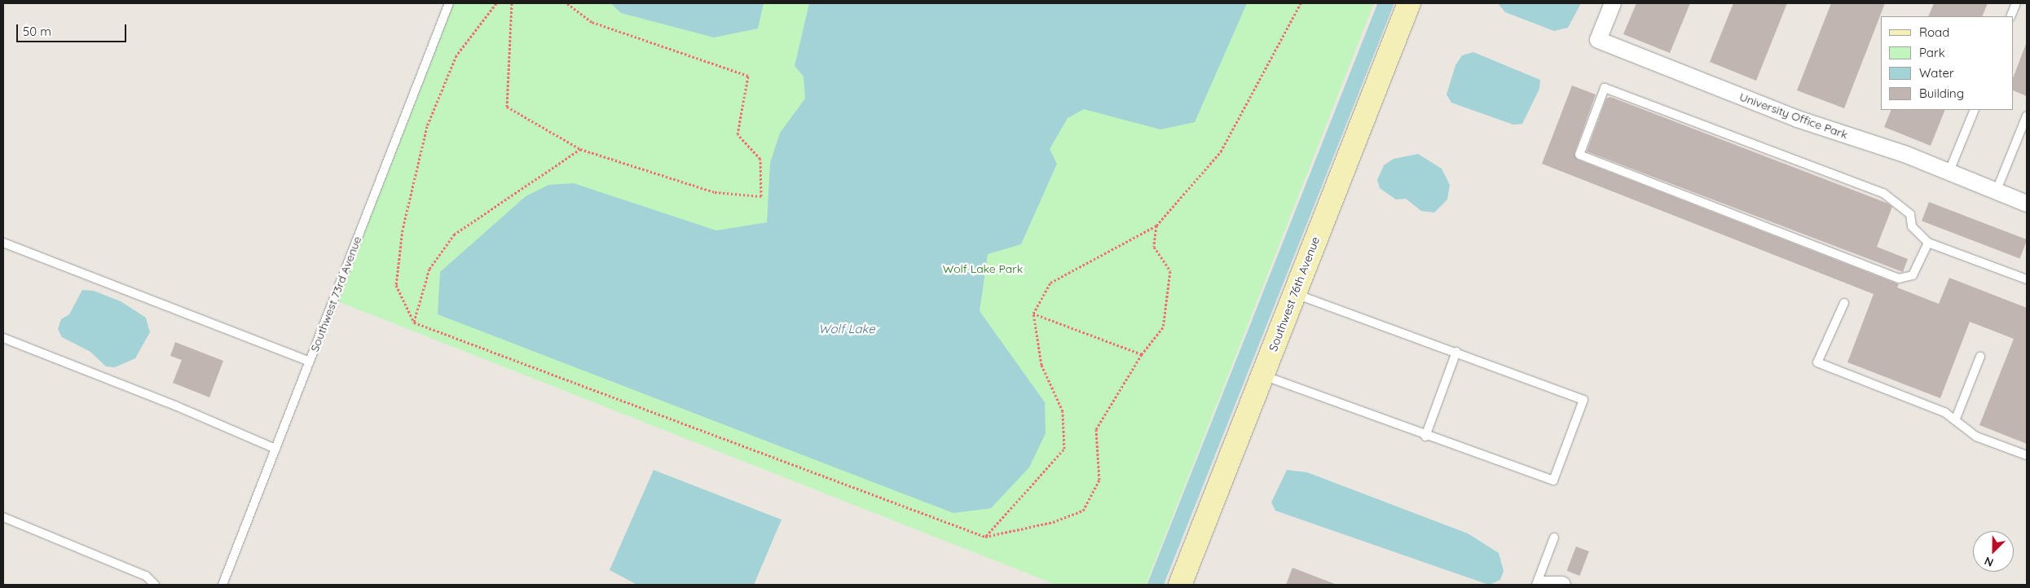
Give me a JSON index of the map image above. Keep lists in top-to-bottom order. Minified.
{"streets":{"street":["University Office Park","Southwest 76th Avenue"],"lane":["Southwest 73rd Avenue"]},"water":["Wolf Lake"],"parks":["Wolf Lake Park"],"legend":["Road","Park","Water","Building"],"scale_bar":"50 m","north":"bottom left"}
